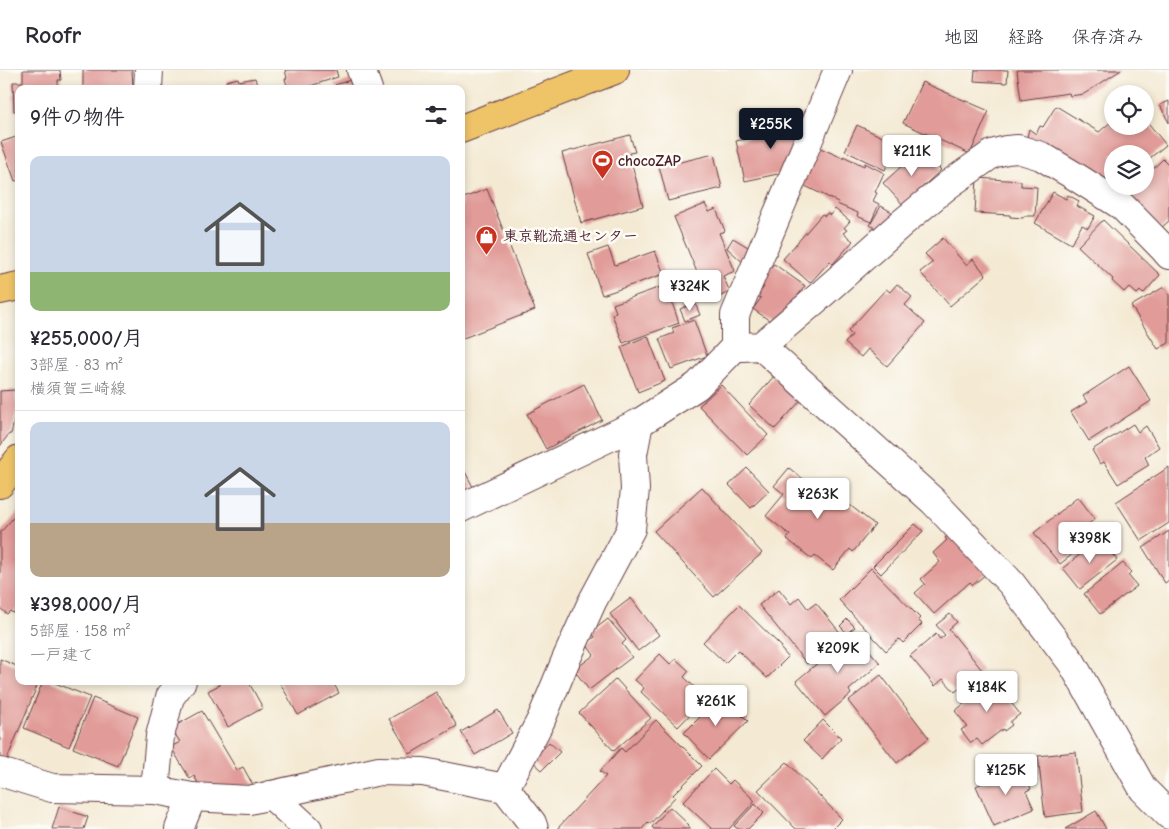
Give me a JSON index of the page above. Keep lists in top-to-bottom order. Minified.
{"places":{"sports":["chocoZAP"],"shop":["東京靴流通センター"]},"page":{"header":"Roofr","nav":["地図","経路","保存済み"],"heading":"9件の物件","price":["¥255K","¥211K","¥324K","¥263K","¥398K","¥209K","¥184K","¥261K","¥125K"],"list":[{"name":"¥255,000/月","note":"3部屋 · 83 m² · 横須賀三崎線"},{"name":"¥398,000/月","note":"5部屋 · 158 m² · 一戸建て"}]}}
